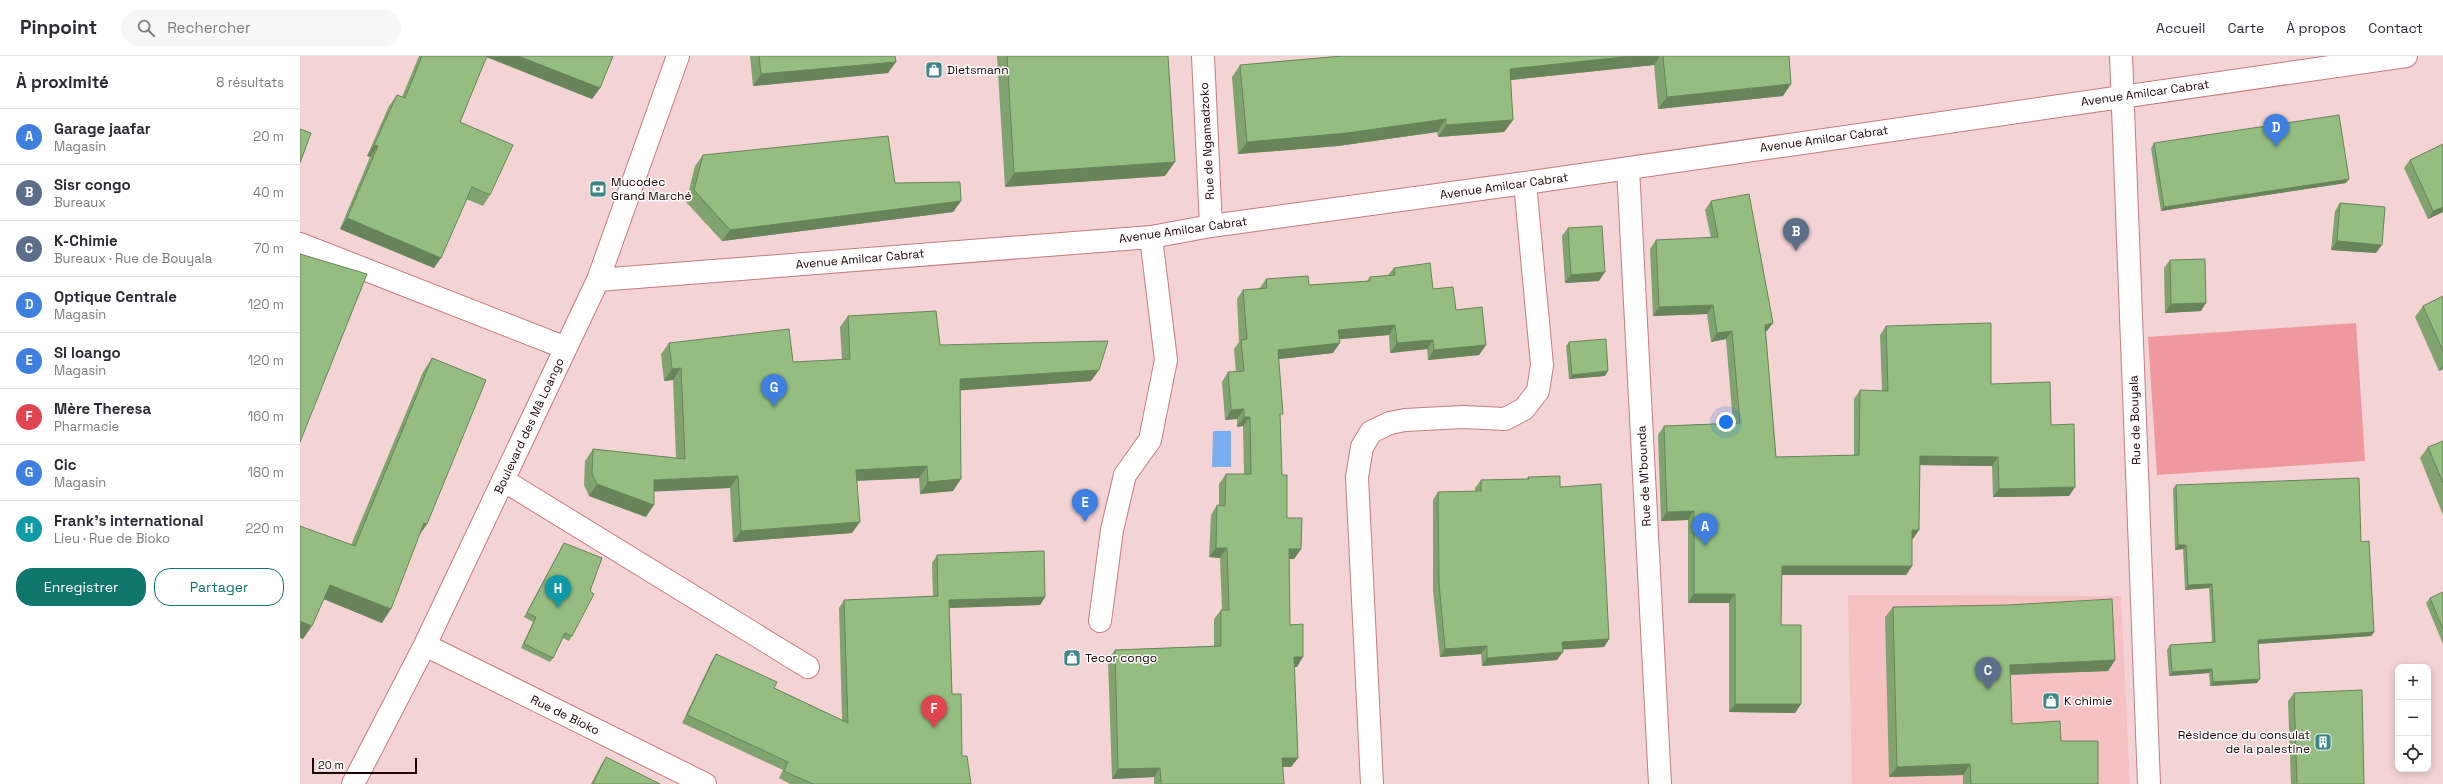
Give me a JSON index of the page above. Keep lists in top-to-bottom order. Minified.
{"streets":{"street":["Avenue Amilcar Cabrat","Rue de Ngamadzoko","Rue de Bouyala","Boulevard des Mâ Loango","Rue de M'bounda","Rue de Bioko"]},"crossings":[["Avenue Amilcar Cabrat","Rue de Ngamadzoko"],["Avenue Amilcar Cabrat","Rue de Bouyala"],["Avenue Amilcar Cabrat","Boulevard des Mâ Loango"],["Avenue Amilcar Cabrat","Rue de M'bounda"],["Boulevard des Mâ Loango","Rue de Bioko"]],"places":{"shop":["Dietsmann","Tecor congo","K chimie"],"bank":["Mucodec Grand Marché"],"building":["Résidence du consulat de la palestine"]},"scale_bar":"20 m","page":{"header":"Pinpoint","search":"Rechercher","nav":["Accueil","Carte","À propos","Contact"],"heading":["À proximité","8 résultats"],"list":[{"mark":"A","name":"Garage jaafar","note":"Magasin","value":"20 m"},{"mark":"B","name":"Sisr congo","note":"Bureaux","value":"40 m"},{"mark":"C","name":"K-Chimie","note":"Bureaux · Rue de Bouyala","value":"70 m"},{"mark":"D","name":"Optique Centrale","note":"Magasin","value":"120 m"},{"mark":"E","name":"Sl loango","note":"Magasin","value":"120 m"},{"mark":"F","name":"Mère Theresa","note":"Pharmacie","value":"160 m"},{"mark":"G","name":"Cic","note":"Magasin","value":"180 m"},{"mark":"H","name":"Frank's international","note":"Lieu · Rue de Bioko","value":"220 m"}],"pins":["D","B","G","E","A","H","C","F"],"buttons":["Enregistrer","Partager"],"map_buttons":["+","−"],"scale":"20 m"}}
